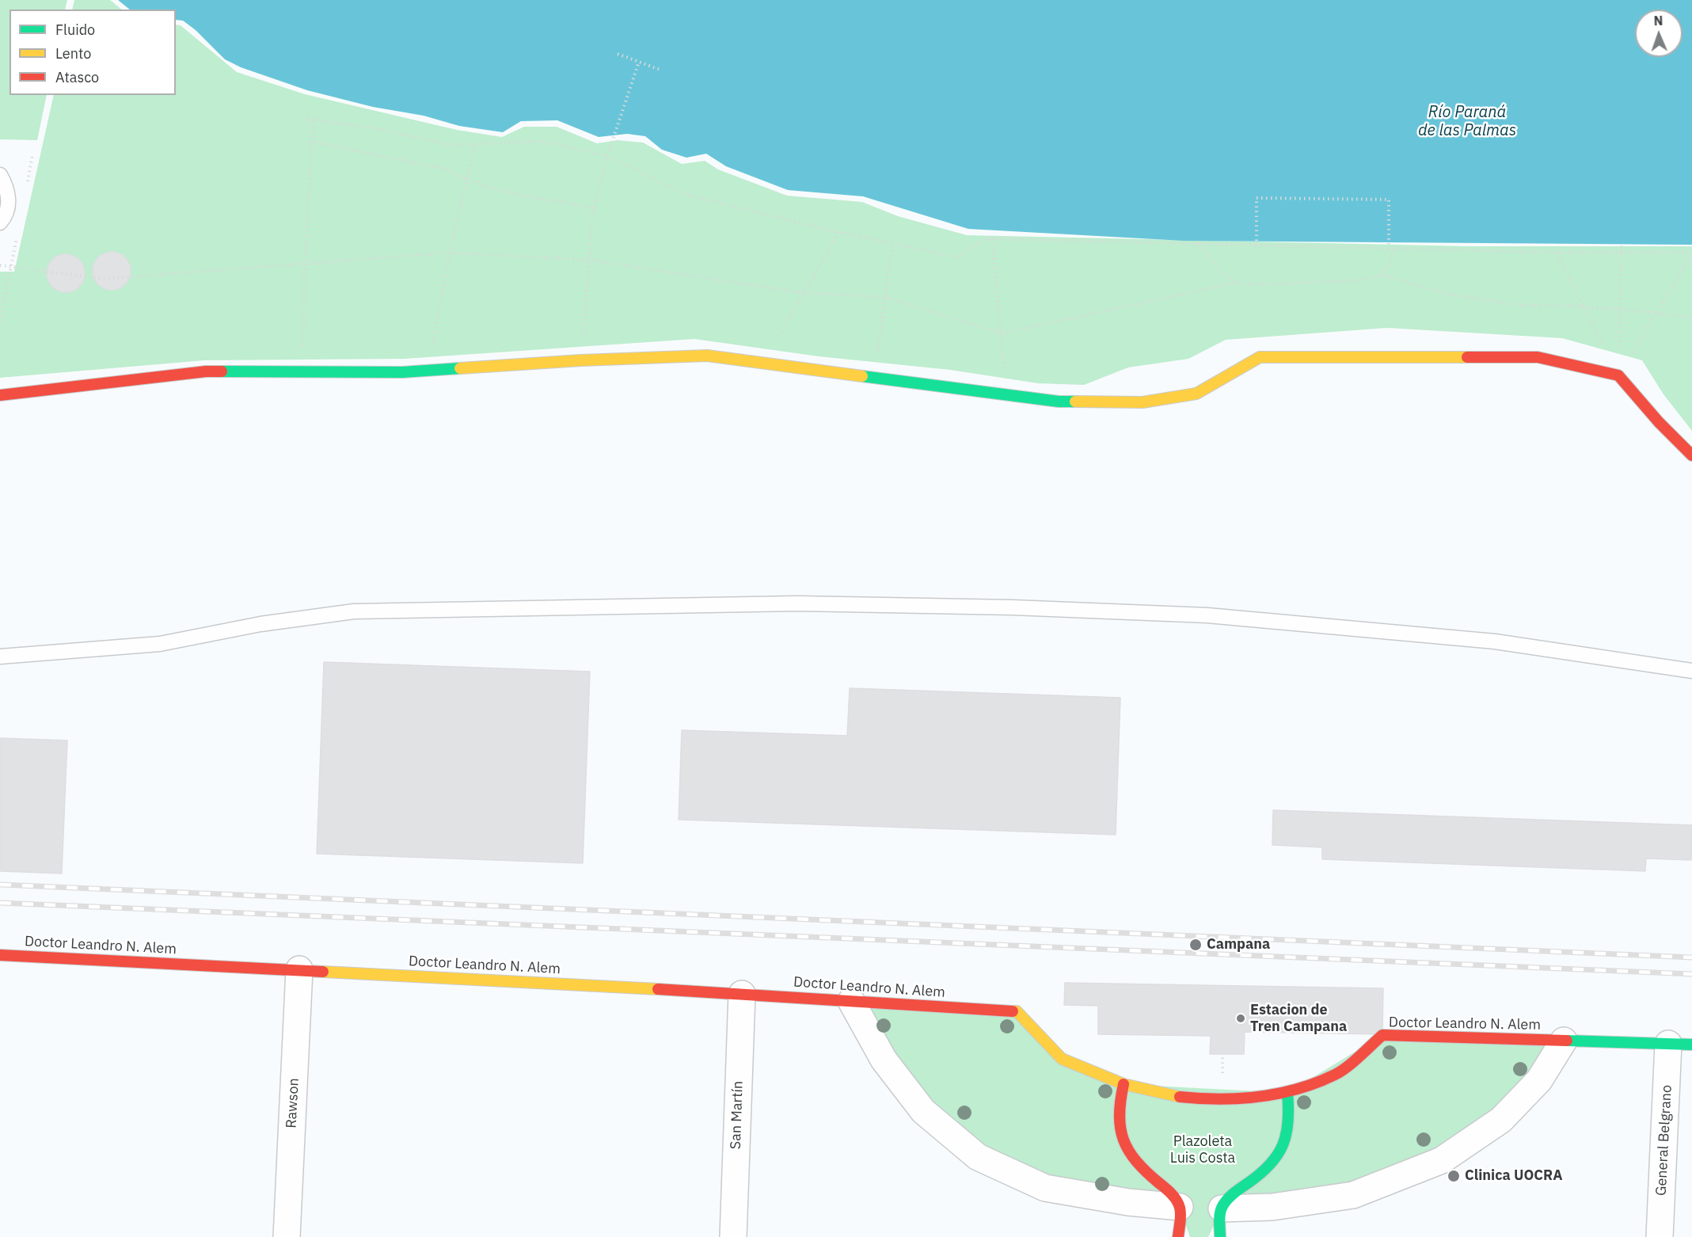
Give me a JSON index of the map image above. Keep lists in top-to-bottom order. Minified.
{"streets":{"street":["Doctor Leandro N. Alem","Rawson","San Martín","General Belgrano"]},"crossings":[["Doctor Leandro N. Alem","Rawson"],["Doctor Leandro N. Alem","San Martín"],["Doctor Leandro N. Alem","General Belgrano"]],"water":["Río Paraná de las Palmas"],"parks":["Plazoleta Luis Costa"],"places":["Campana","Estacion de Tren Campana","Clinica UOCRA"],"legend":["Fluido","Lento","Atasco"],"north":"top"}
